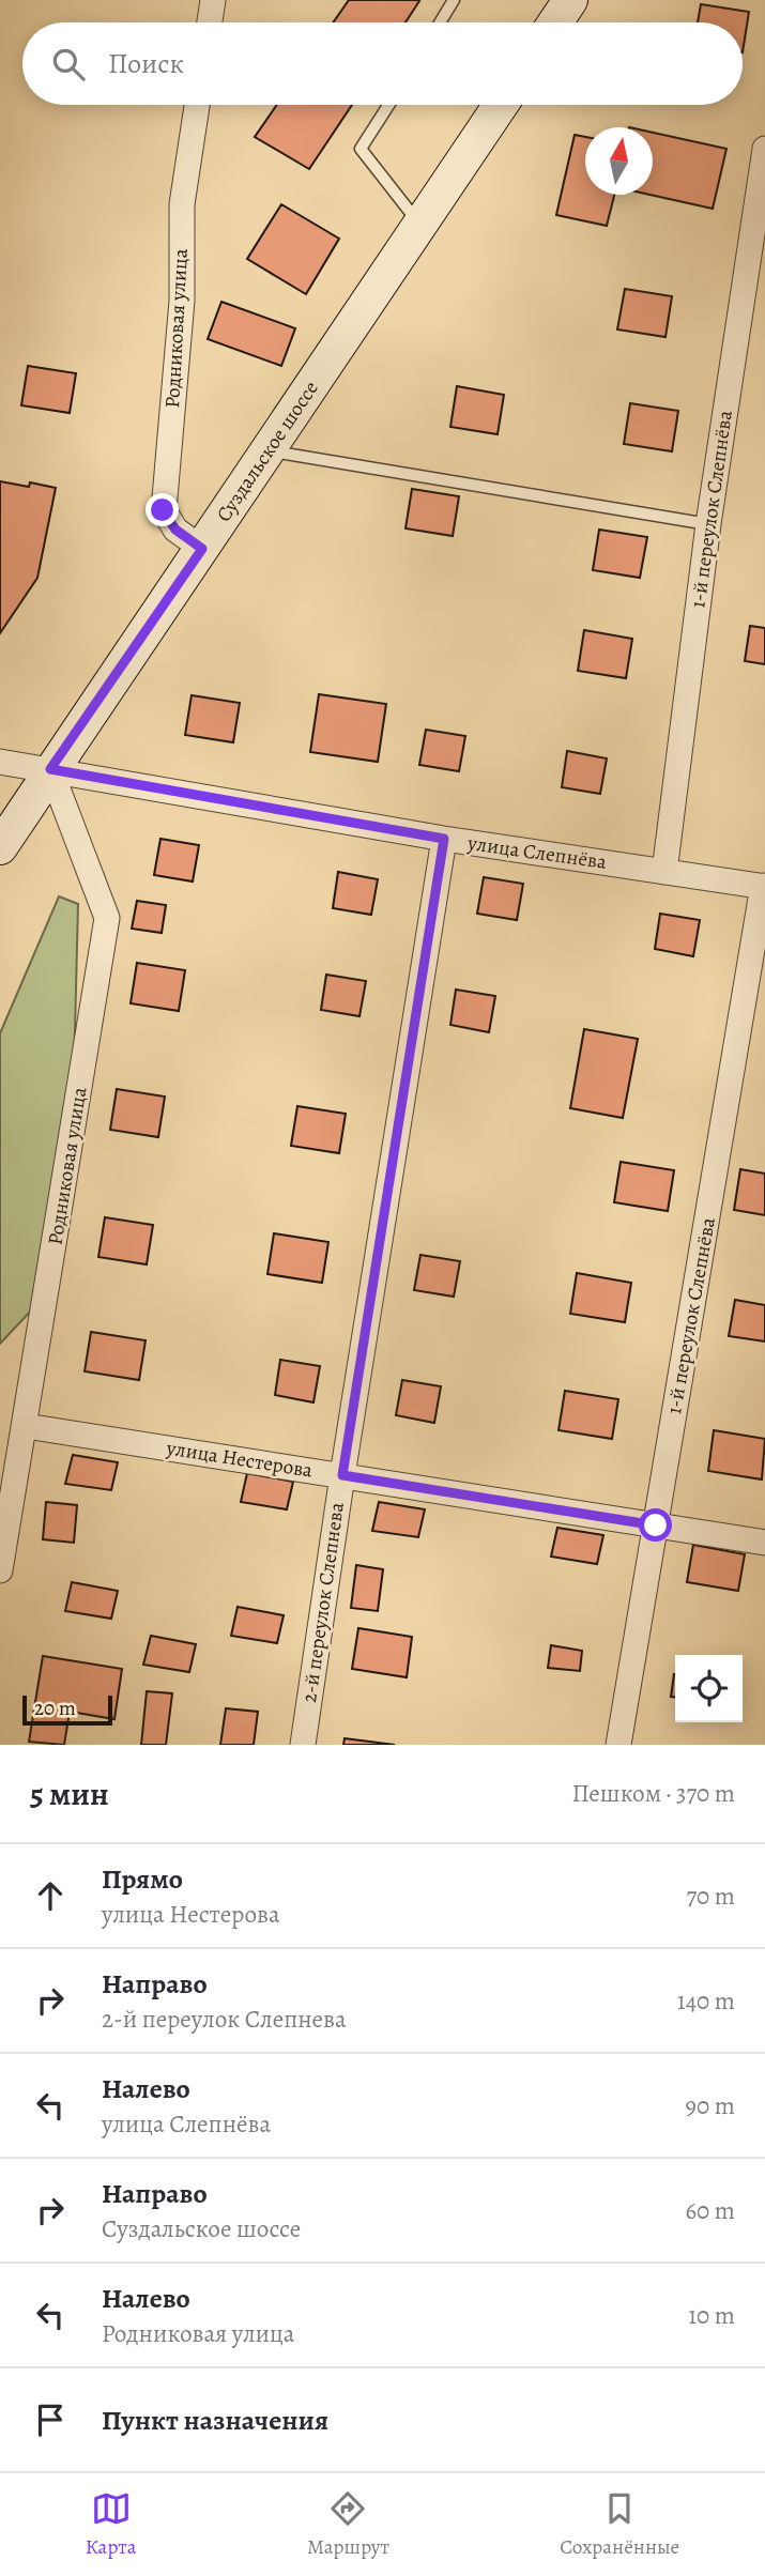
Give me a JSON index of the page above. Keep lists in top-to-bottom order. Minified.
{"streets":{"main road":["Суздальское шоссе"],"street":["Родниковая улица","1-й переулок Слепнёва","улица Слепнёва","улица Нестерова","2-й переулок Слепнева"]},"crossings":[["Родниковая улица","Суздальское шоссе"],["Родниковая улица","улица Слепнёва"],["Родниковая улица","улица Нестерова"],["Суздальское шоссе","улица Слепнёва"],["1-й переулок Слепнёва","улица Слепнёва"],["1-й переулок Слепнёва","улица Нестерова"],["улица Слепнёва","2-й переулок Слепнева"],["улица Нестерова","2-й переулок Слепнева"]],"scale_bar":"20 m","north":"top","page":{"search":"Поиск","scale":"20 m","heading":["5 мин","Пешком · 370 m"],"list":[["Прямо","улица Нестерова","70 m"],["Направо","2-й переулок Слепнева","140 m"],["Налево","улица Слепнёва","90 m"],["Направо","Суздальское шоссе","60 m"],["Налево","Родниковая улица","10 m"],"Пункт назначения"],"nav":["Карта","Маршрут","Сохранённые"]}}
